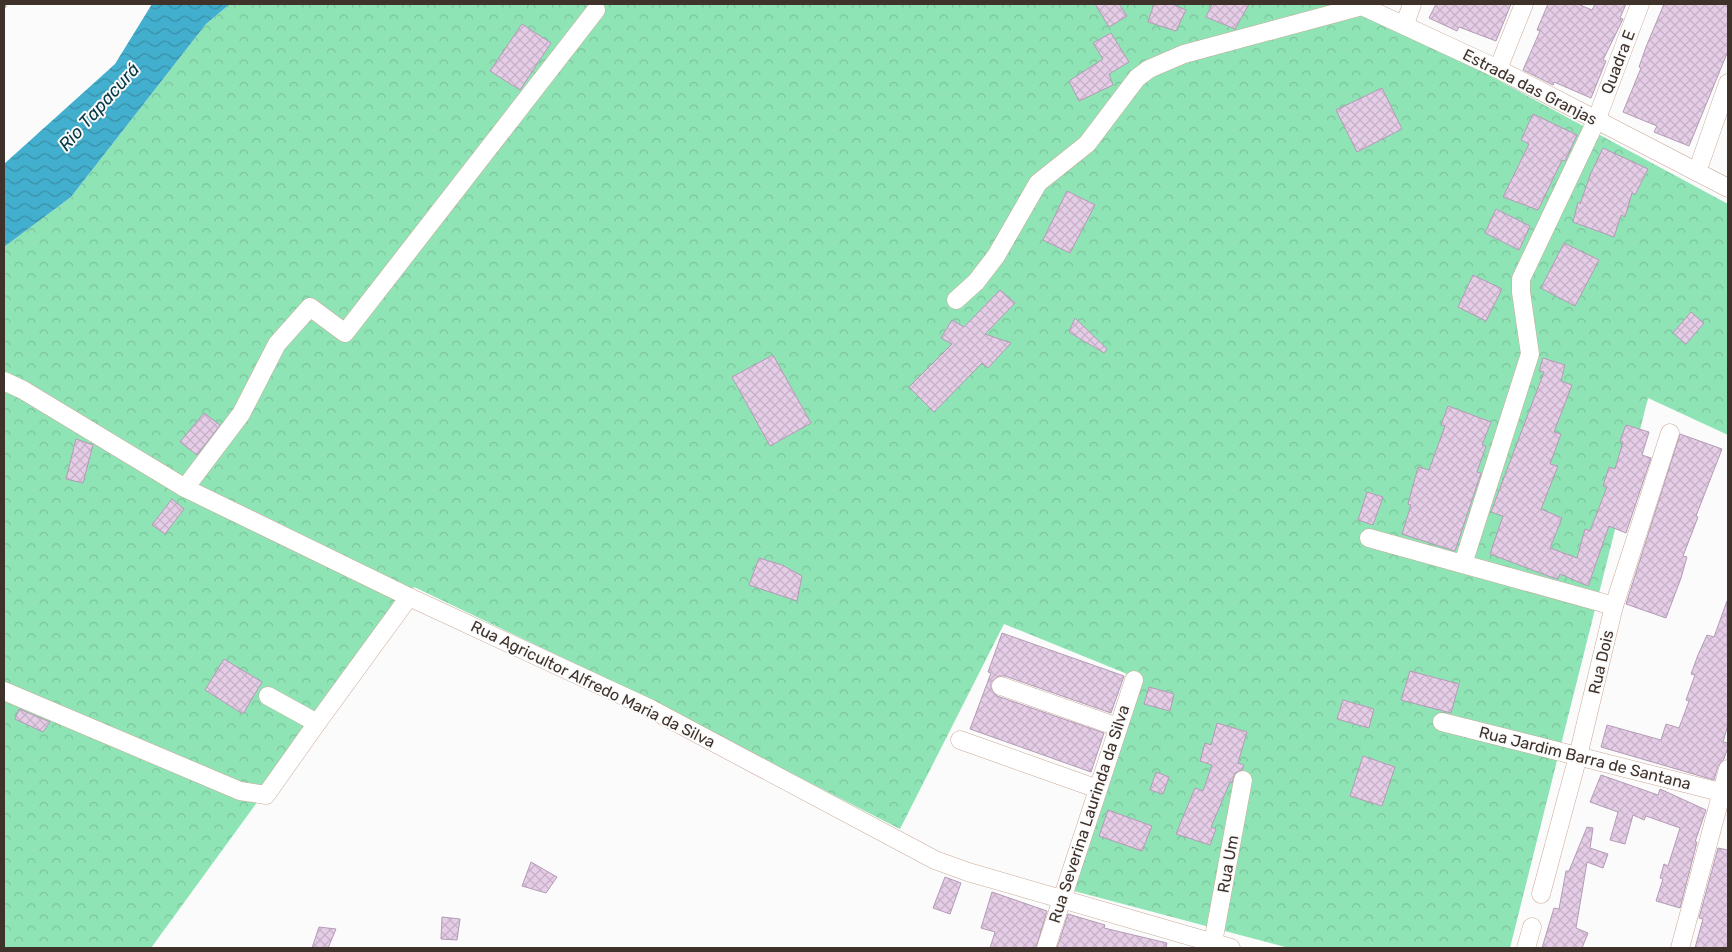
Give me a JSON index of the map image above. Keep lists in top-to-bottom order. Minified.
{"streets":{"street":["Quadra E","Estrada das Granjas","Rua Dois","Rua Agricultor Alfredo Maria da Silva","Rua Jardim Barra de Santana","Rua Severina Laurinda da Silva","Rua Um"]},"crossings":[["Quadra E","Estrada das Granjas"],["Rua Dois","Rua Jardim Barra de Santana"],["Rua Agricultor Alfredo Maria da Silva","Rua Severina Laurinda da Silva"],["Rua Agricultor Alfredo Maria da Silva","Rua Um"]],"water":["Rio Tapacurá"]}
